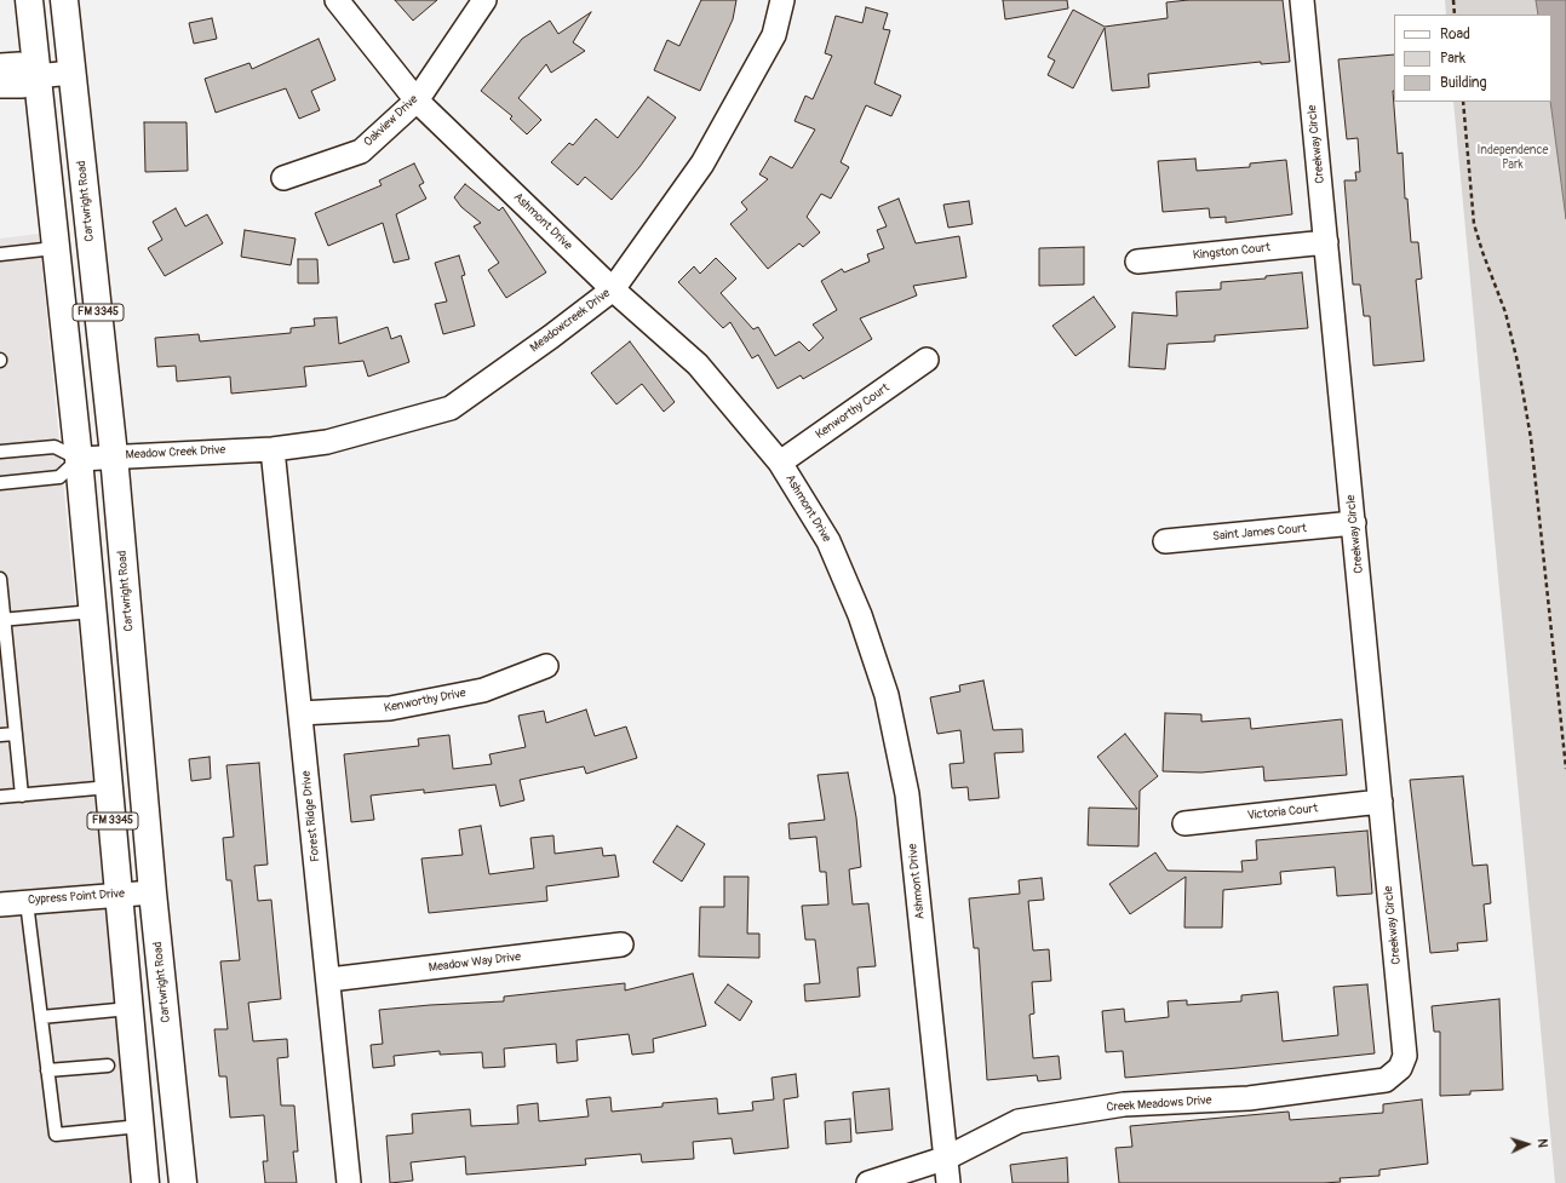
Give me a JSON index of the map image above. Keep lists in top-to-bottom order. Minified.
{"streets":{"main road":["Cartwright Road","FM 3345"],"street":["Oakview Drive","Creekway Circle","Ashmont Drive","Kingston Court","Meadowcreek Drive","Kenworthy Court","Meadow Creek Drive","Saint James Court","Kenworthy Drive","Victoria Court","Forest Ridge Drive","Cypress Point Drive","Meadow Way Drive","Creek Meadows Drive"]},"crossings":[["Oakview Drive","Ashmont Drive"],["Creekway Circle","Kingston Court"],["Creekway Circle","Saint James Court"],["Creekway Circle","Victoria Court"],["Creekway Circle","Creek Meadows Drive"],["Cartwright Road","Meadow Creek Drive"],["Cartwright Road","Cypress Point Drive"],["Ashmont Drive","Meadowcreek Drive"],["Ashmont Drive","Kenworthy Court"],["Ashmont Drive","Creek Meadows Drive"],["FM 3345","Meadow Creek Drive"],["FM 3345","Cypress Point Drive"],["Meadowcreek Drive","Meadow Creek Drive"],["Meadowcreek Drive","Forest Ridge Drive"],["Meadow Creek Drive","Forest Ridge Drive"],["Kenworthy Drive","Forest Ridge Drive"],["Forest Ridge Drive","Meadow Way Drive"]],"parks":["Independence Park"],"legend":["Road","Park","Building"],"north":"right"}
